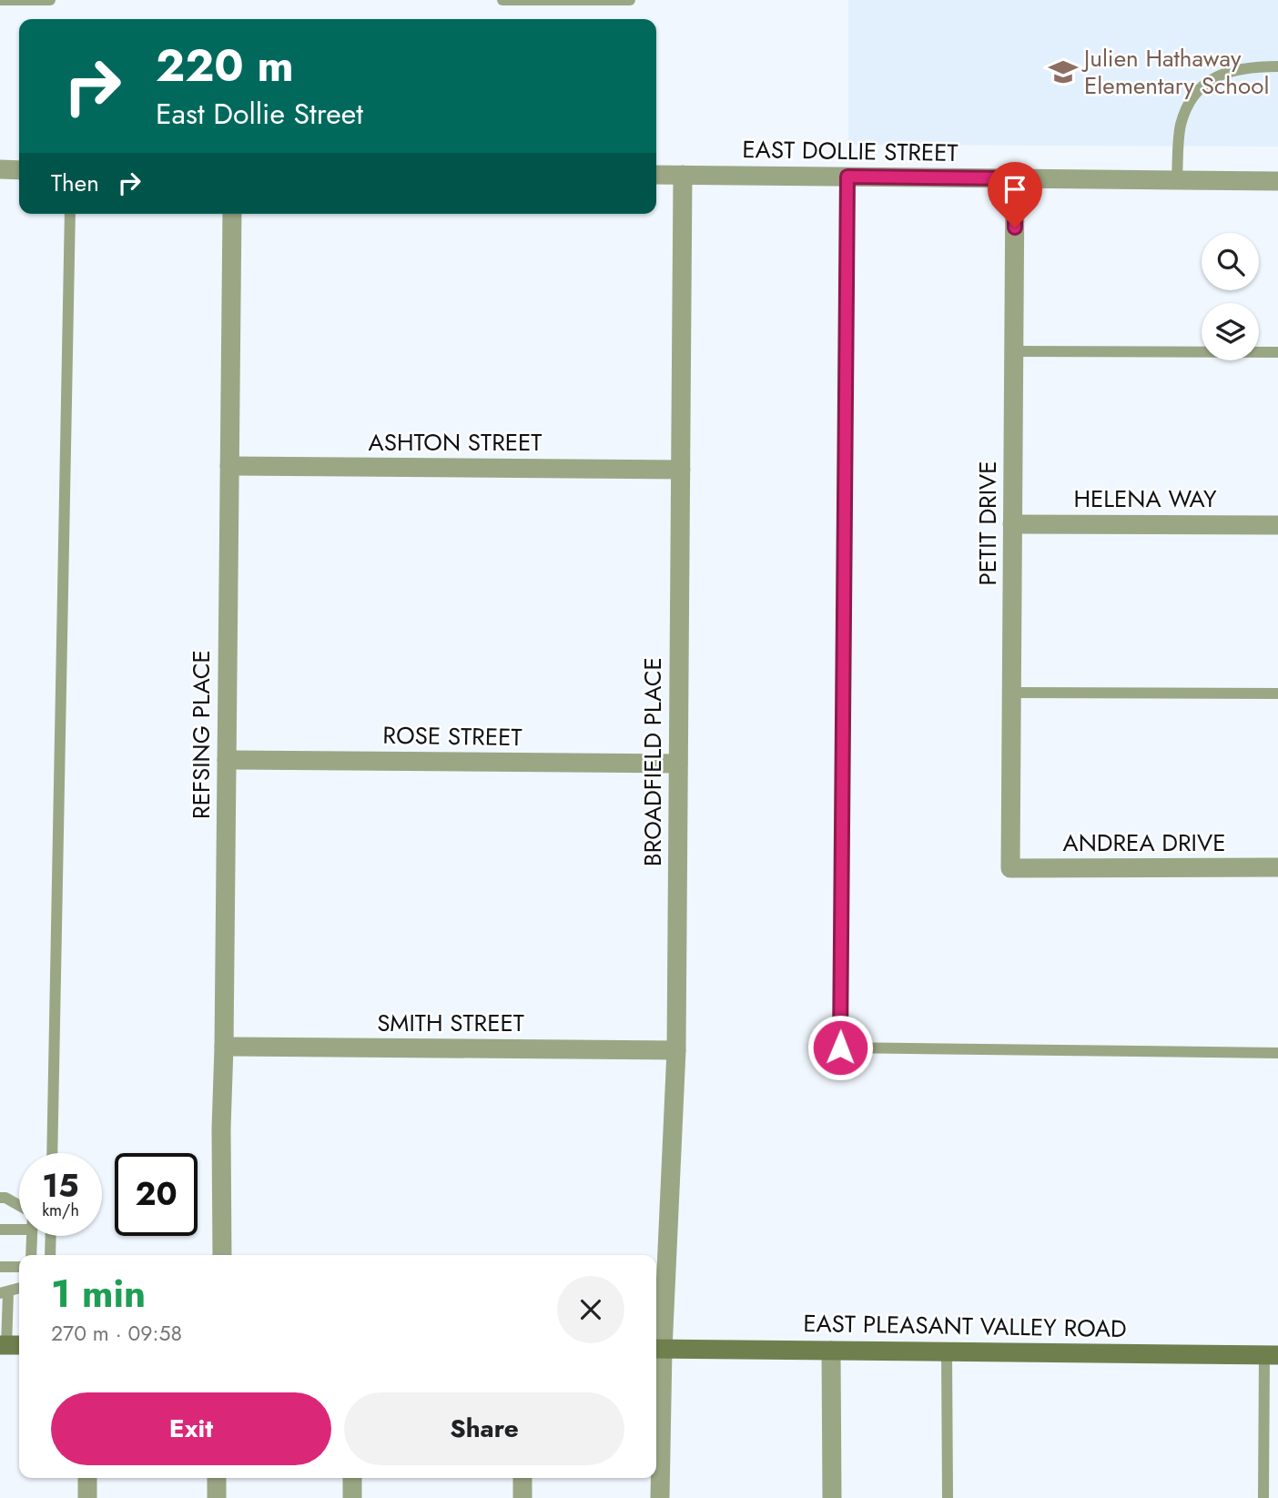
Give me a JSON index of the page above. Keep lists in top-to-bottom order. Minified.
{"streets":{"main road":["EAST PLEASANT VALLEY ROAD"],"street":["EAST DOLLIE STREET","ASHTON STREET","HELENA WAY","PETIT DRIVE","REFSING PLACE","ROSE STREET","BROADFIELD PLACE","ANDREA DRIVE","SMITH STREET"]},"crossings":[["EAST DOLLIE STREET","PETIT DRIVE"],["EAST DOLLIE STREET","BROADFIELD PLACE"],["ASHTON STREET","REFSING PLACE"],["ASHTON STREET","BROADFIELD PLACE"],["HELENA WAY","PETIT DRIVE"],["PETIT DRIVE","ANDREA DRIVE"],["REFSING PLACE","ROSE STREET"],["REFSING PLACE","SMITH STREET"],["ROSE STREET","BROADFIELD PLACE"],["BROADFIELD PLACE","SMITH STREET"],["BROADFIELD PLACE","EAST PLEASANT VALLEY ROAD"]],"places":{"school or university":["Julien Hathaway Elementary School"]},"page":{"turn":["220 m","East Dollie Street"],"then":"Then","speed":"15 km/h","limit":"20","heading":["1 min","270 m · 09:58"],"buttons":["Exit","Share"]}}
